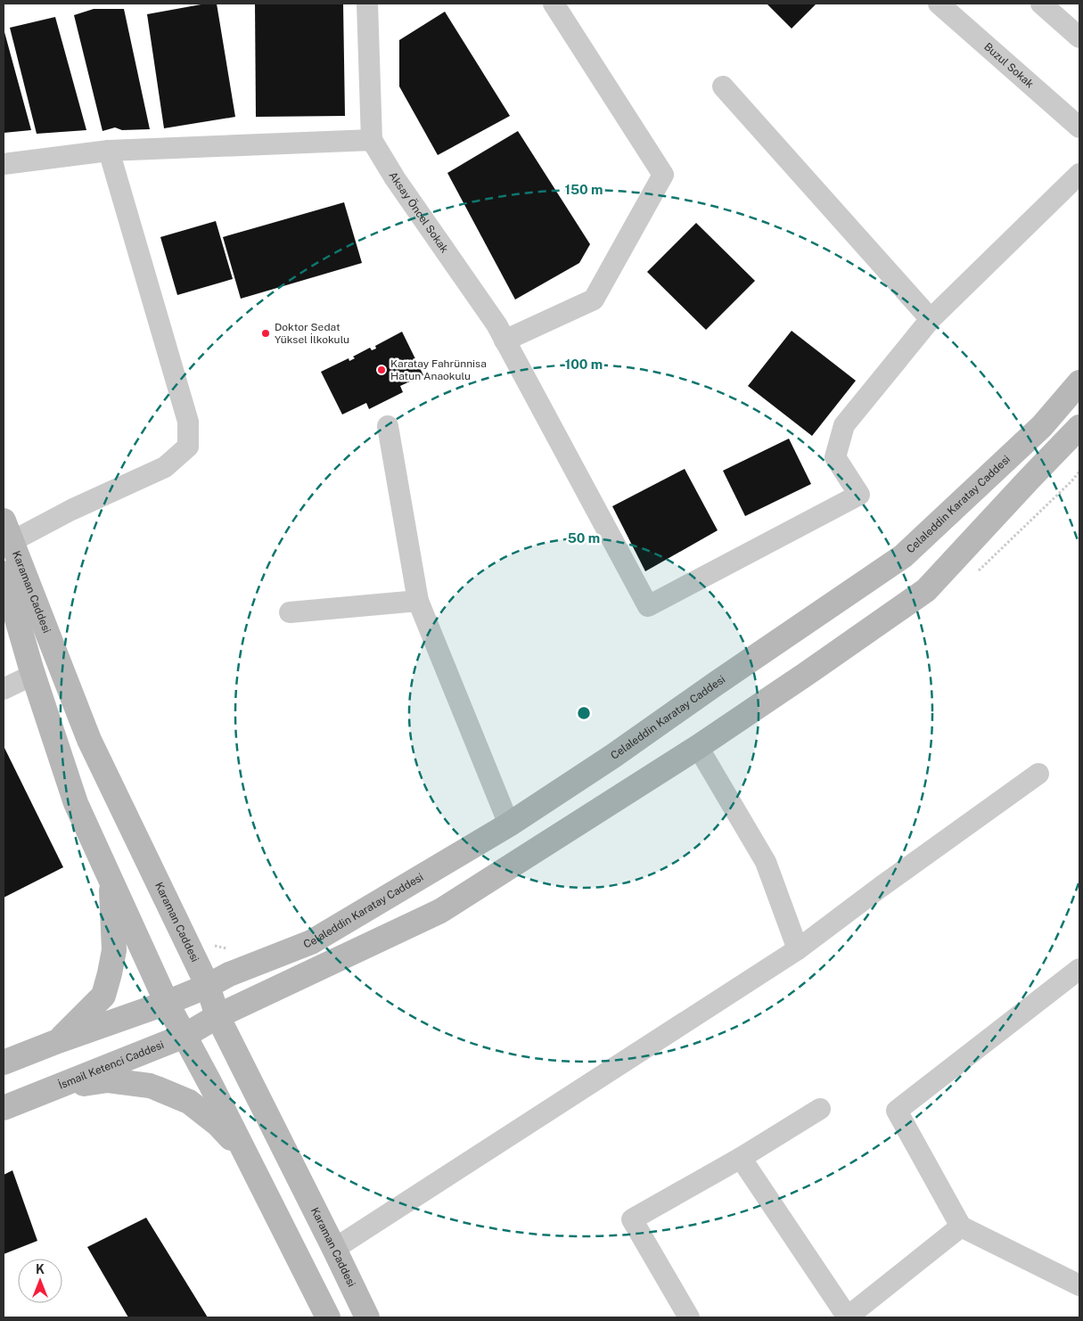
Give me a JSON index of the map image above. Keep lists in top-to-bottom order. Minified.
{"streets":{"main road":["Celaleddin Karatay Caddesi","Karaman Caddesi","İsmail Ketenci Caddesi"],"street":["Buzul Sokak","Aksay Öncel Sokak"]},"crossings":[["Celaleddin Karatay Caddesi","Karaman Caddesi"],["Karaman Caddesi","İsmail Ketenci Caddesi"]],"places":["Doktor Sedat Yüksel İlkokulu","Karatay Fahrünnisa Hatun Anaokulu"],"north":"top","rings":["150 m","100 m","50 m"]}
